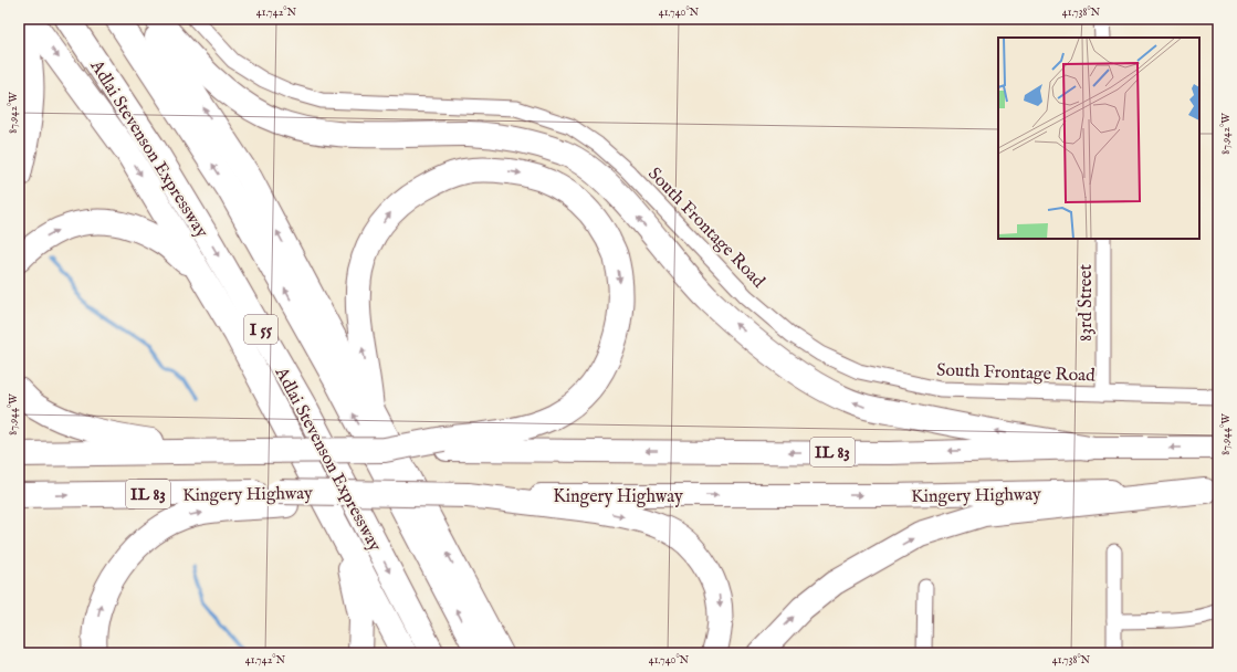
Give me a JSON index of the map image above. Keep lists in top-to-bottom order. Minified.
{"streets":{"highway":["Adlai Stevenson Expressway","I 55","IL 83","Kingery Highway"],"street":["South Frontage Road","83rd Street"]},"crossings":[["South Frontage Road","83rd Street"]],"coordinates":["41.742°N","41.740°N","41.738°N","87.942°W","87.944°W"]}
